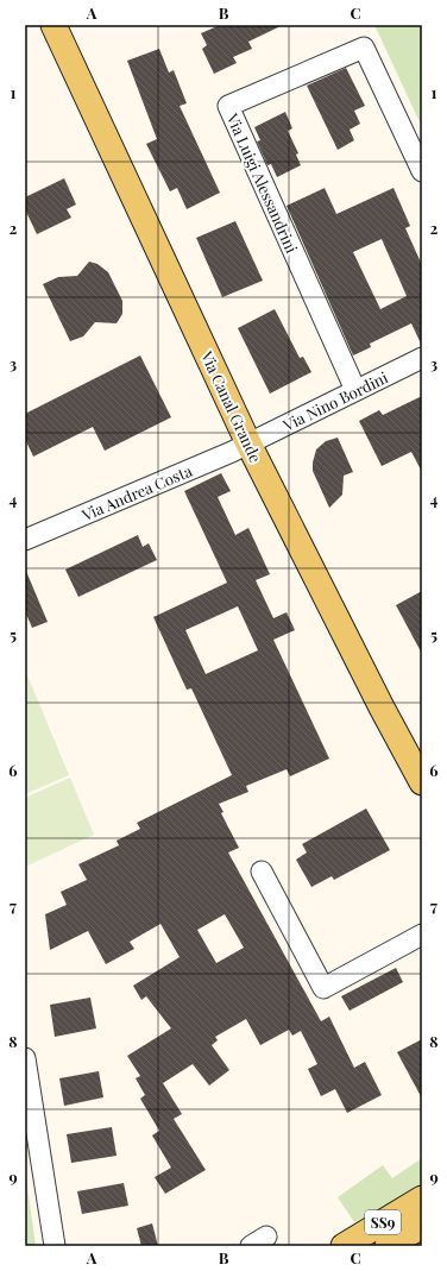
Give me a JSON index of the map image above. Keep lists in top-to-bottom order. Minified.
{"streets":{"main road":["Via Canal Grande","SS9"],"street":["Via Luigi Alessandrini","Via Nino Bordini","Via Andrea Costa"]},"crossings":[["Via Luigi Alessandrini","Via Nino Bordini"],["Via Nino Bordini","Via Canal Grande"],["Via Nino Bordini","Via Andrea Costa"],["Via Canal Grande","Via Andrea Costa"]],"grid":{"columns":["A","B","C"],"rows":["1","2","3","4","5","6","7","8","9"]}}
